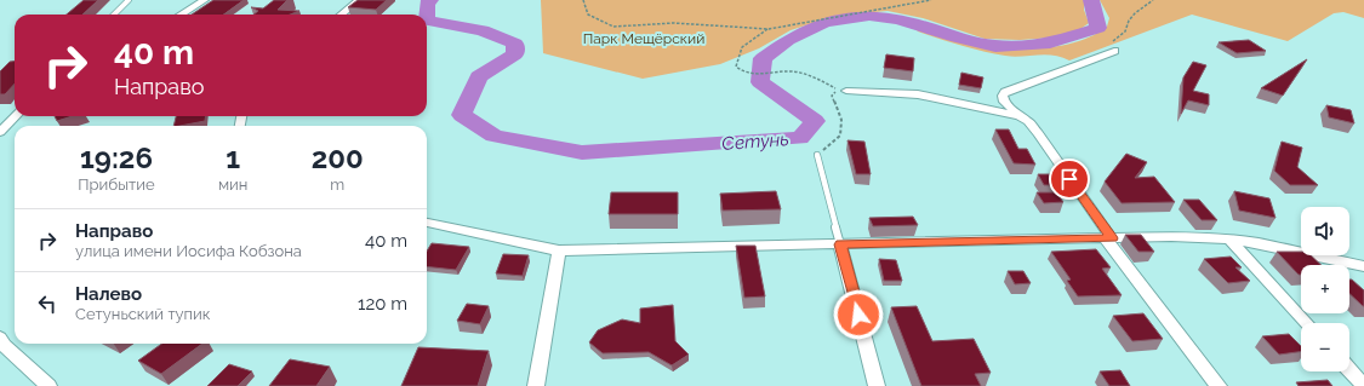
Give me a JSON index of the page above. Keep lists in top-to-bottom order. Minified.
{"water":["Сетунь"],"parks":["Парк Мещёрский"],"page":{"turn":["40 m","Направо"],"eta":["19:26","Прибытие","1","мин","200","m"],"map_buttons":["+","−"],"list":[{"name":"Направо","note":"улица имени Иосифа Кобзона","value":"40 m"},{"name":"Налево","note":"Сетуньский тупик","value":"120 m"}]}}
